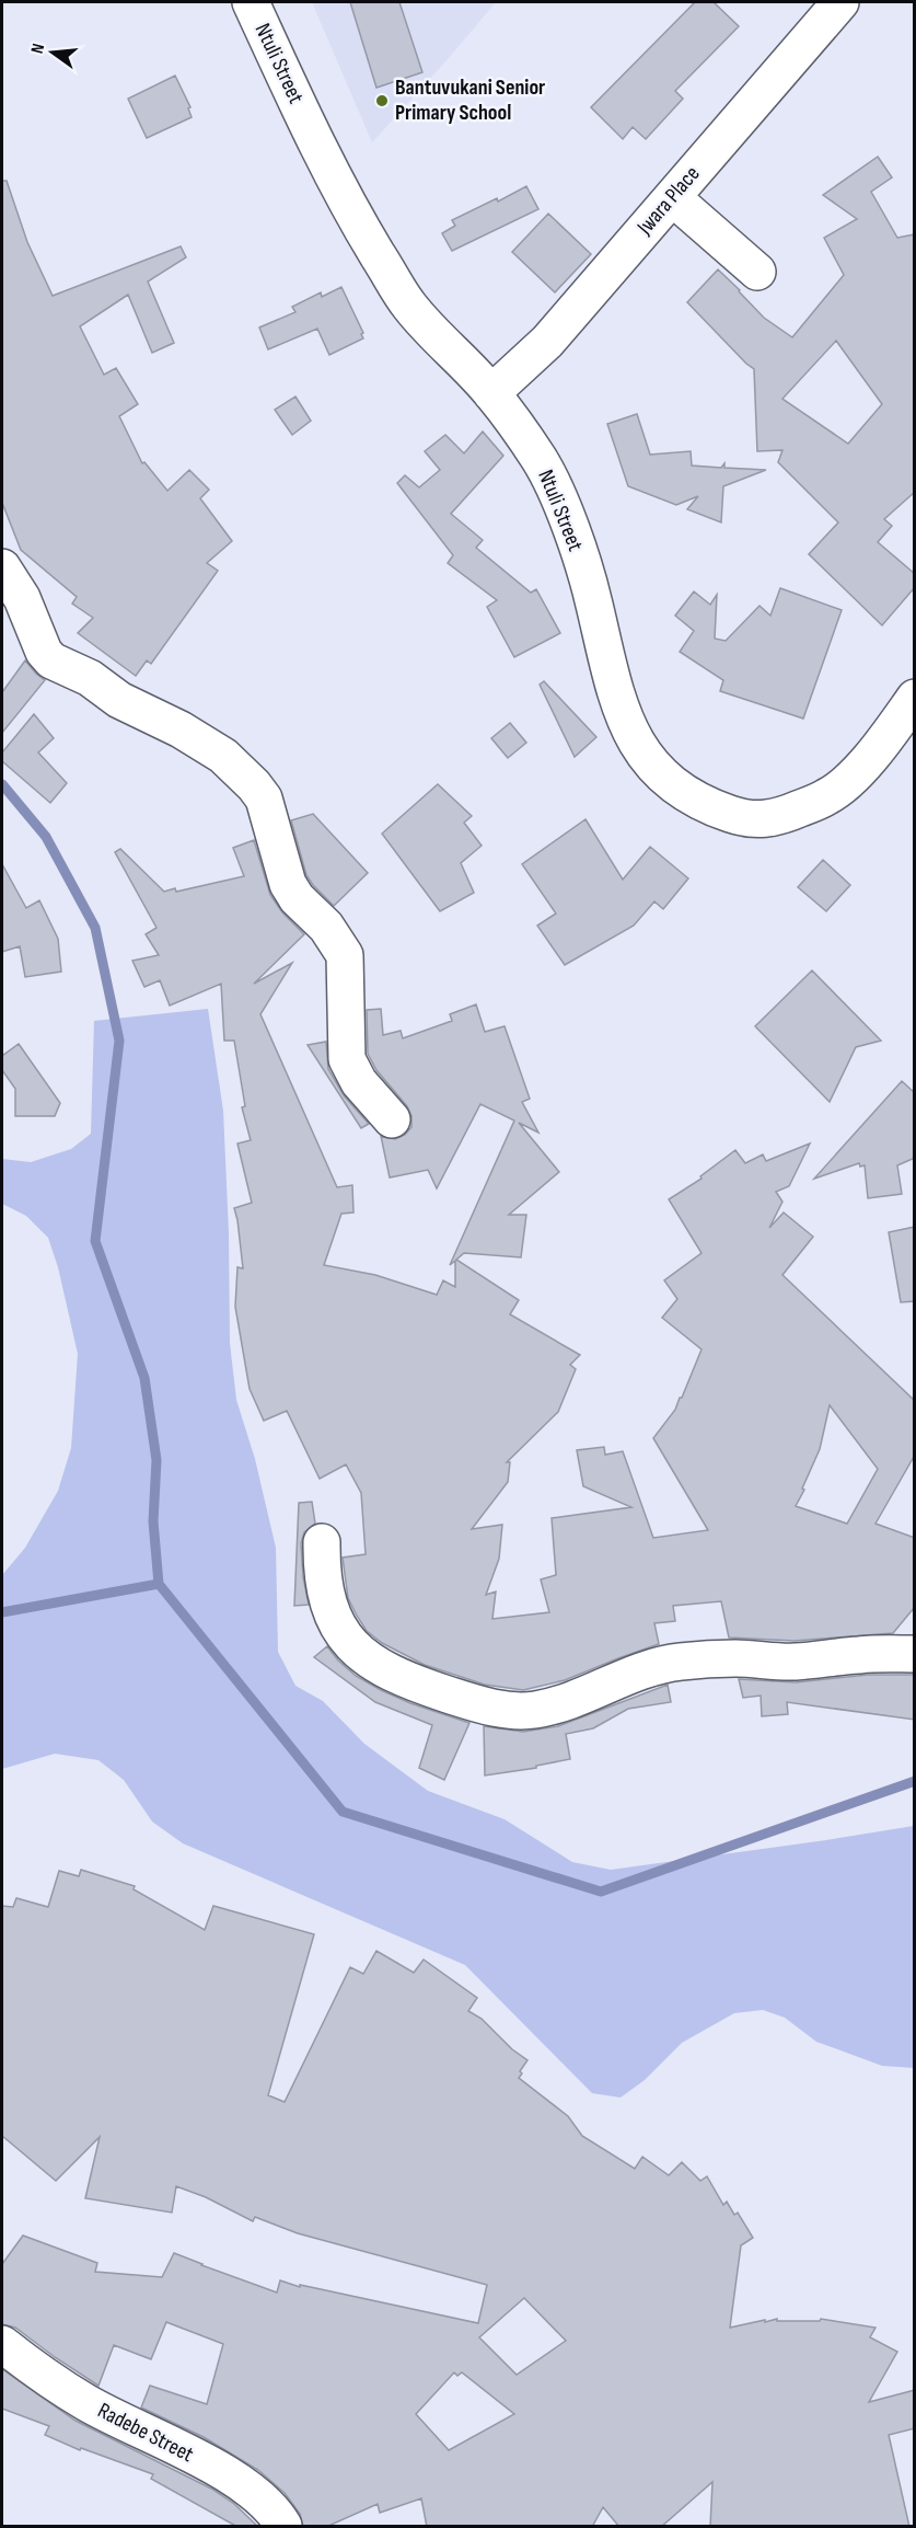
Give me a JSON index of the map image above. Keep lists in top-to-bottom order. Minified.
{"streets":{"street":["Ntuli Street","Jwara Place","Radebe Street"]},"crossings":[["Ntuli Street","Jwara Place"]],"places":["Bantuvukani Senior Primary School"],"north":"left"}
